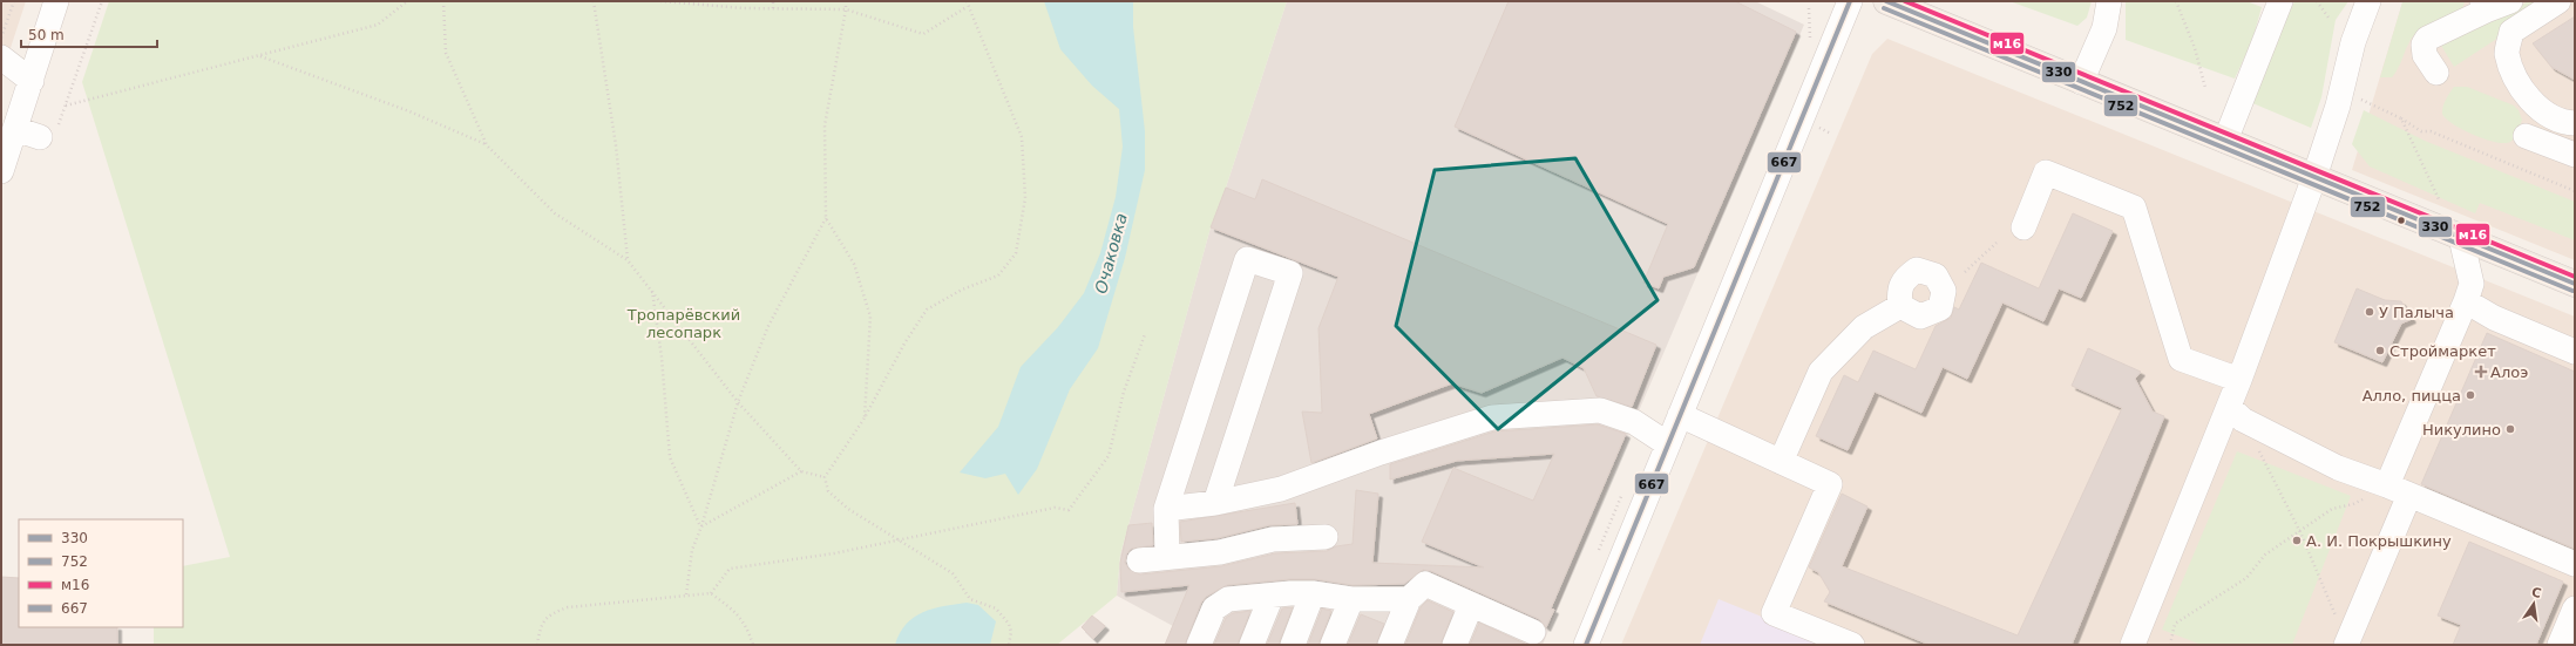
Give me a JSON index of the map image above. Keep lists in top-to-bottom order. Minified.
{"water":["Очаковка"],"parks":["Тропарёвский лесопарк"],"places":{"other":["У Палыча","Строймаркет","Алло, пицца","Никулино","А. И. Покрышкину"],"health":["Алоэ"]},"lines":["transit line 330","transit line м16","transit line 667","transit line 752"],"legend":["330","752","м16","667"],"scale_bar":"50 m","north":"top"}
